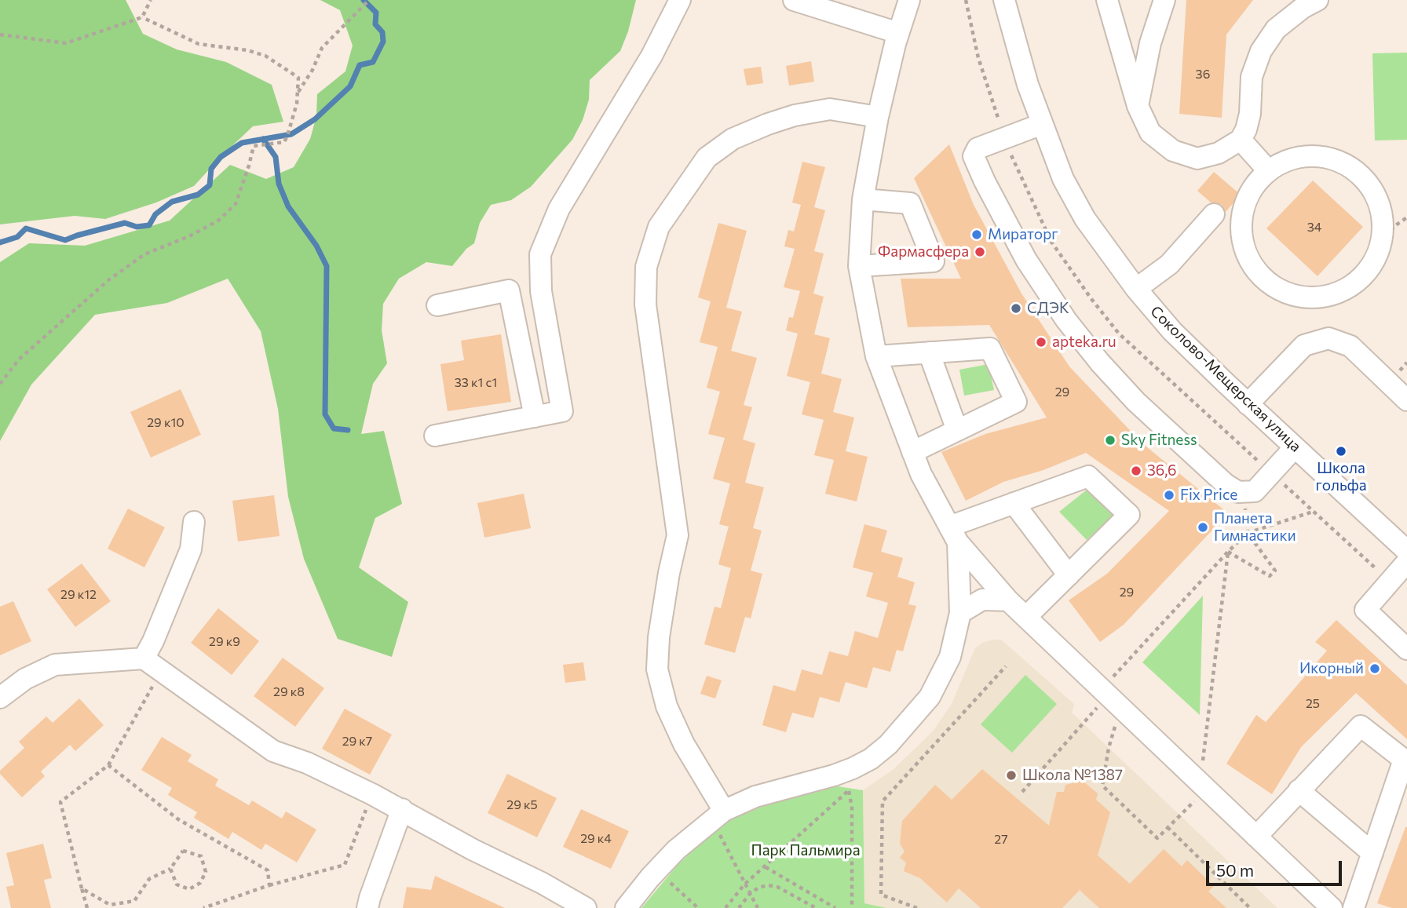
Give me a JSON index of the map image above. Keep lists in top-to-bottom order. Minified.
{"streets":{"street":["Соколово-Мещерская улица"]},"parks":["Парк Пальмира"],"places":["Мираторг","Фармасфера","СДЭК","apteka.ru","Sky Fitness","Школа гольфа","36,6","Fix Price","Планета Гимнастики","Икорный","Школа №1387"],"house_numbers":["36","34","33 к1 с1","29","29 к10","29","29 к12","29 к9","29 к8","25","29 к7","29 к5","29 к4","27"],"scale_bar":"50 m"}
